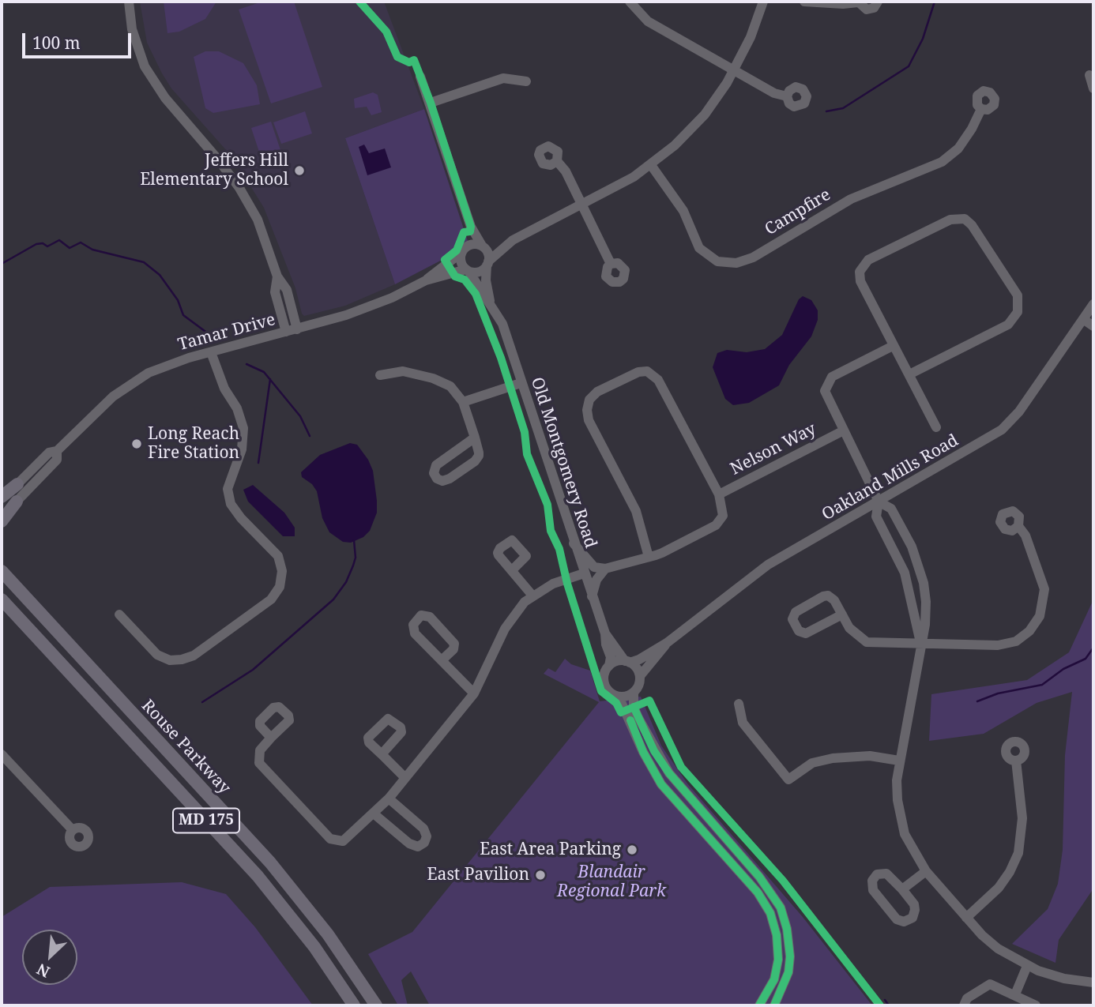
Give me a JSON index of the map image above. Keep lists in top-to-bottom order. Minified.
{"streets":{"main road":["Rouse Parkway","MD 175"],"street":["Campfire","Tamar Drive","Nelson Way","Old Montgomery Road","Oakland Mills Road"]},"crossings":[["Tamar Drive","Old Montgomery Road"],["Old Montgomery Road","Oakland Mills Road"]],"parks":["Blandair Regional Park"],"places":["Jeffers Hill Elementary School","Long Reach Fire Station","East Area Parking","East Pavilion"],"scale_bar":"100 m","north":"bottom left"}
